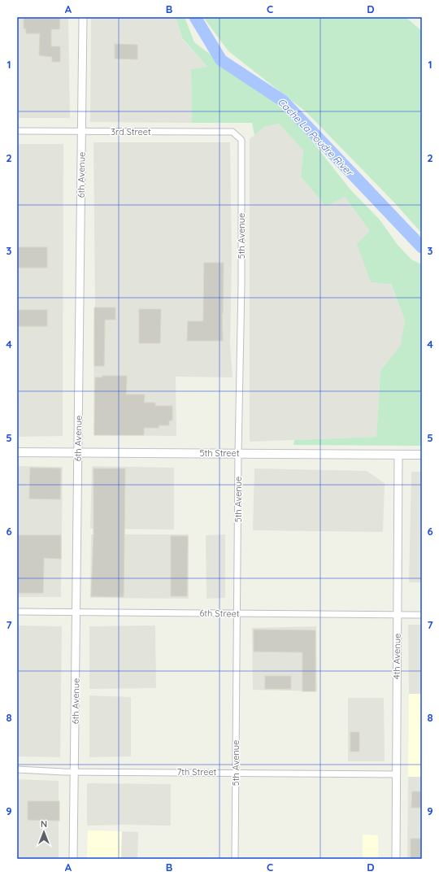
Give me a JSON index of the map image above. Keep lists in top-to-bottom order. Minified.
{"streets":{"main road":["5th Street"],"street":["3rd Street","6th Avenue","5th Avenue","6th Street","4th Avenue","7th Street"]},"crossings":[["3rd Street","6th Avenue"],["3rd Street","5th Avenue"],["6th Avenue","5th Street"],["6th Avenue","6th Street"],["6th Avenue","7th Street"],["5th Avenue","5th Street"],["5th Avenue","6th Street"],["5th Avenue","7th Street"],["5th Street","4th Avenue"],["6th Street","4th Avenue"],["4th Avenue","7th Street"]],"water":["Cache La Poudre River"],"north":"top","grid":{"columns":["A","B","C","D"],"rows":["1","2","3","4","5","6","7","8","9"]}}
